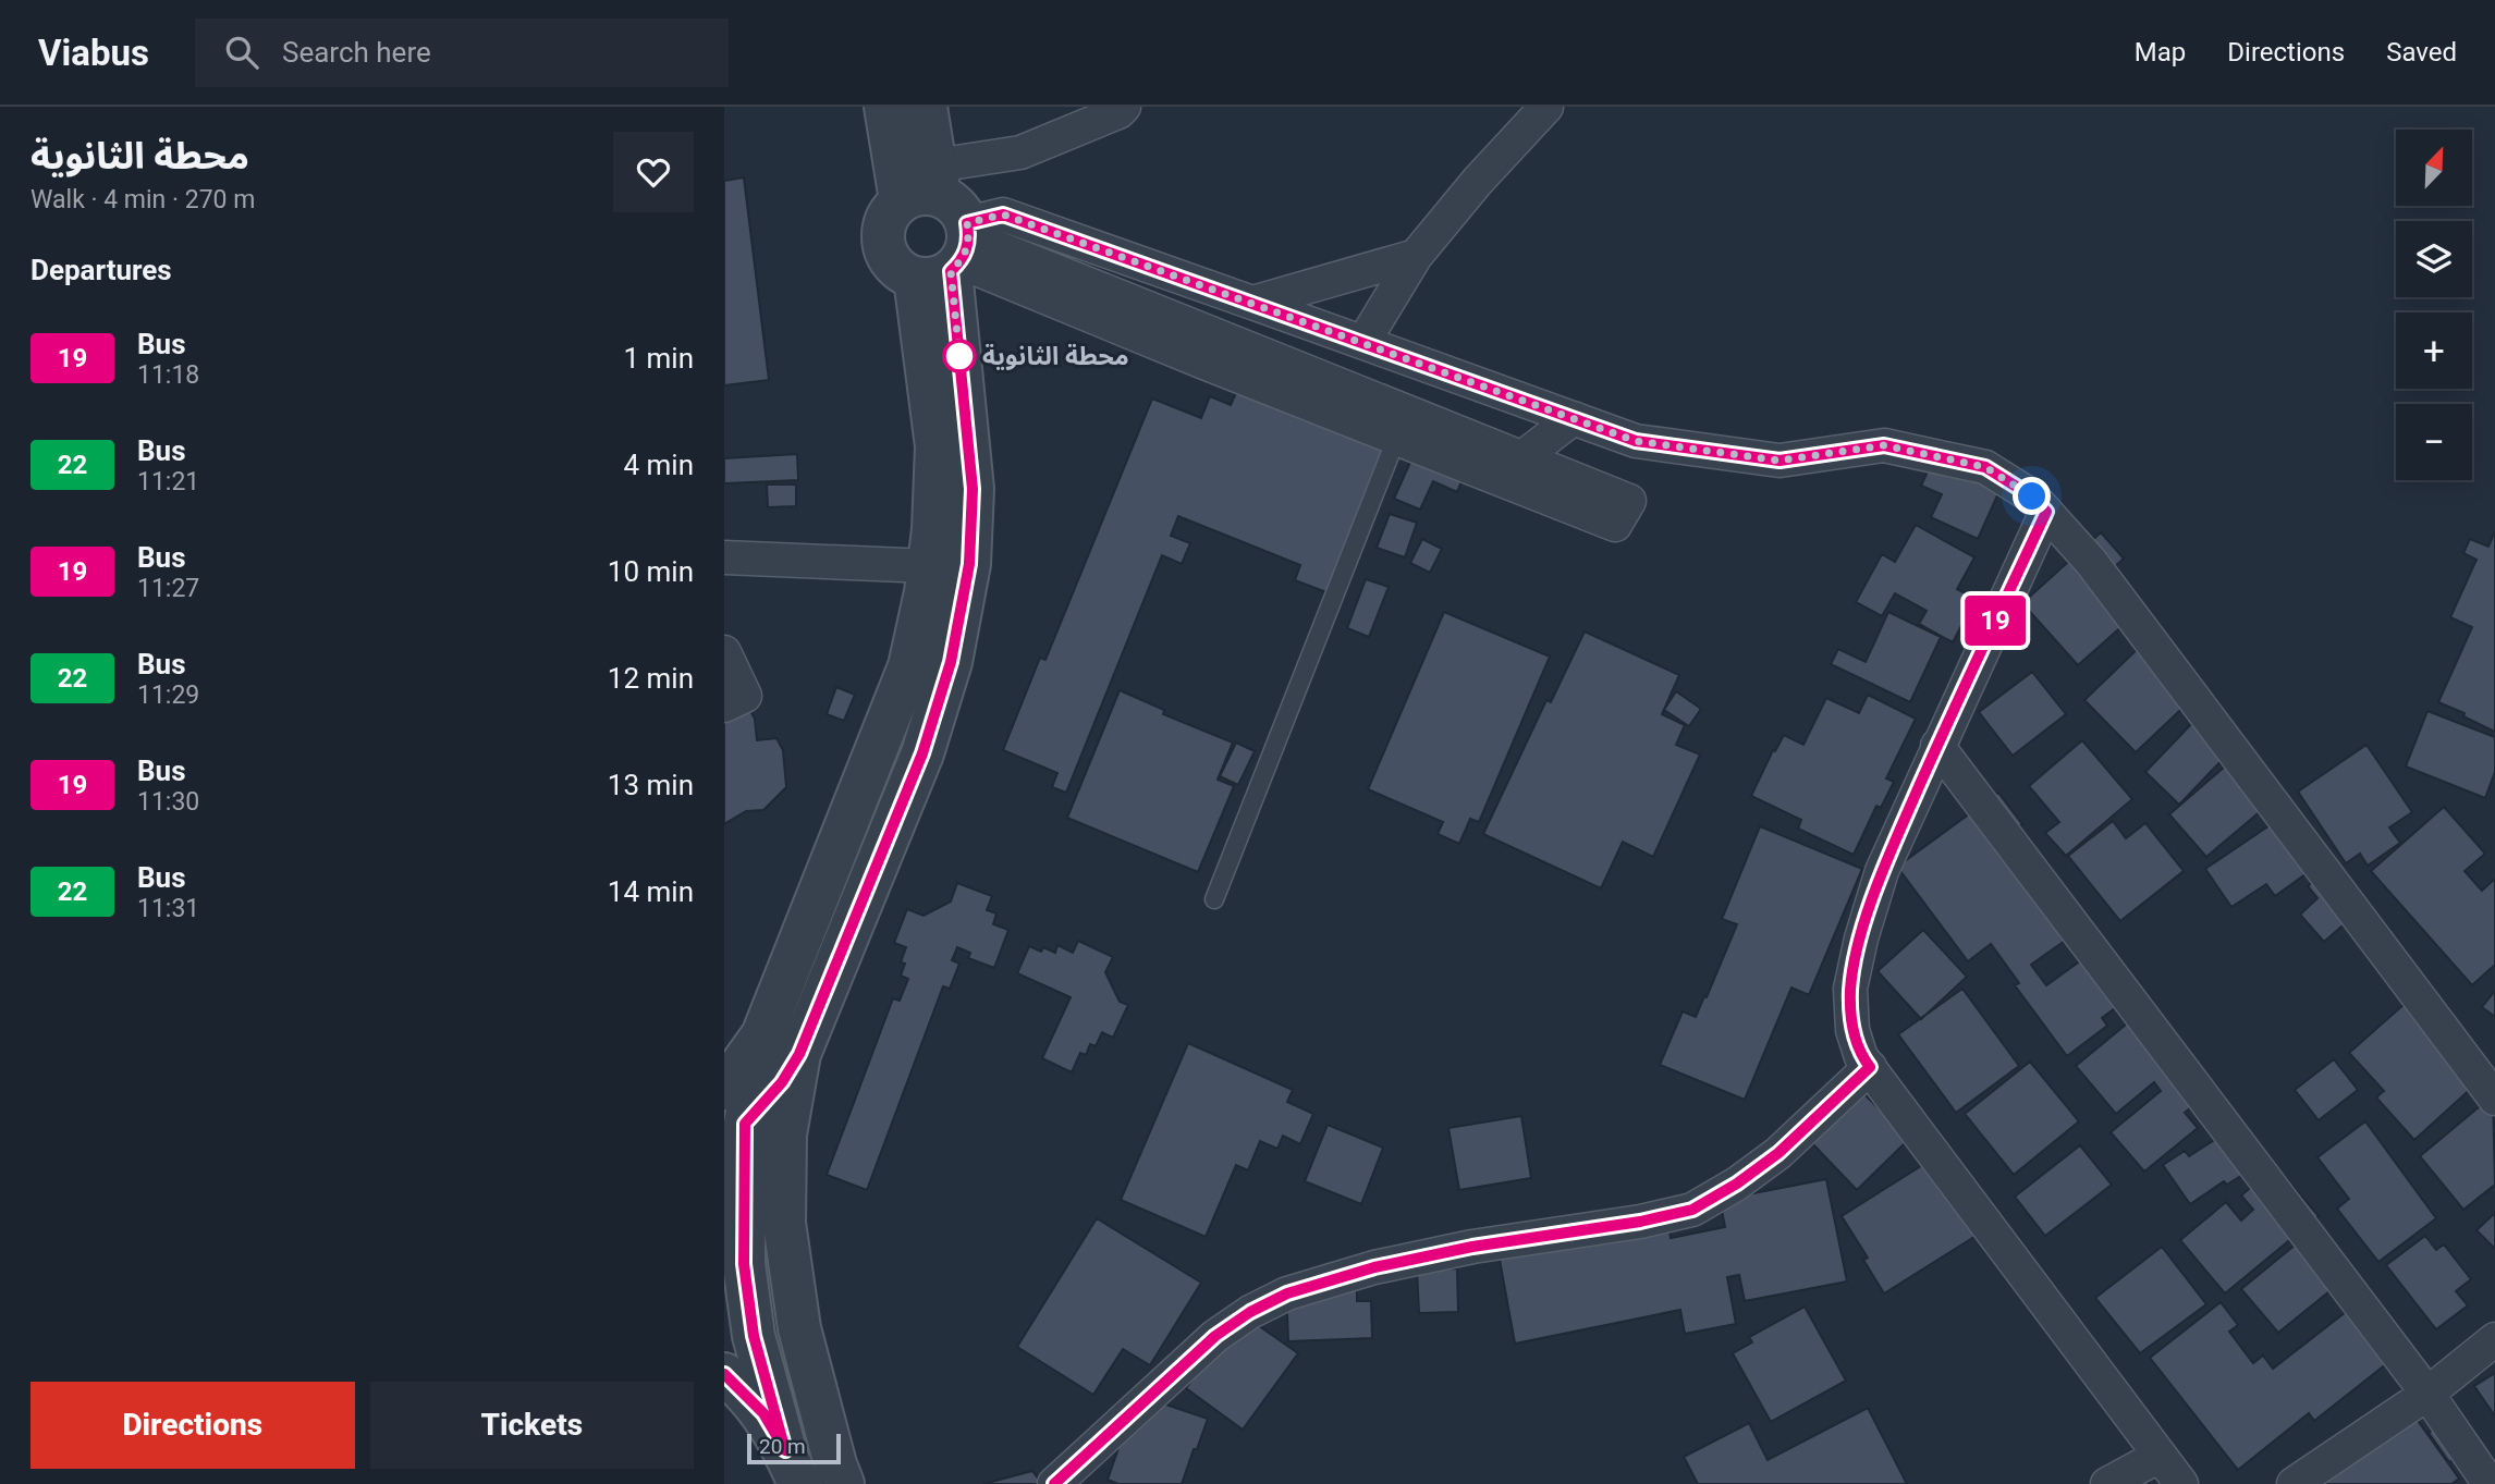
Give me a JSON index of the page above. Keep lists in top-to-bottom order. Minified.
{"places":["محطة الثانوية"],"lines":["bus line 19"],"scale_bar":"20 m","north":"top right","page":{"header":"Viabus","search":"Search here","nav":["Map","Directions","Saved"],"heading":[["محطة الثانوية","Walk · 4 min · 270 m"],"Departures"],"on_map":"19","map_buttons":["+","−"],"list":[{"mark":"19","name":"Bus","note":"11:18","value":"1 min"},{"mark":"22","name":"Bus","note":"11:21","value":"4 min"},{"mark":"19","name":"Bus","note":"11:27","value":"10 min"},{"mark":"22","name":"Bus","note":"11:29","value":"12 min"},{"mark":"19","name":"Bus","note":"11:30","value":"13 min"},{"mark":"22","name":"Bus","note":"11:31","value":"14 min"}],"buttons":["Directions","Tickets"],"scale":"20 m"}}
